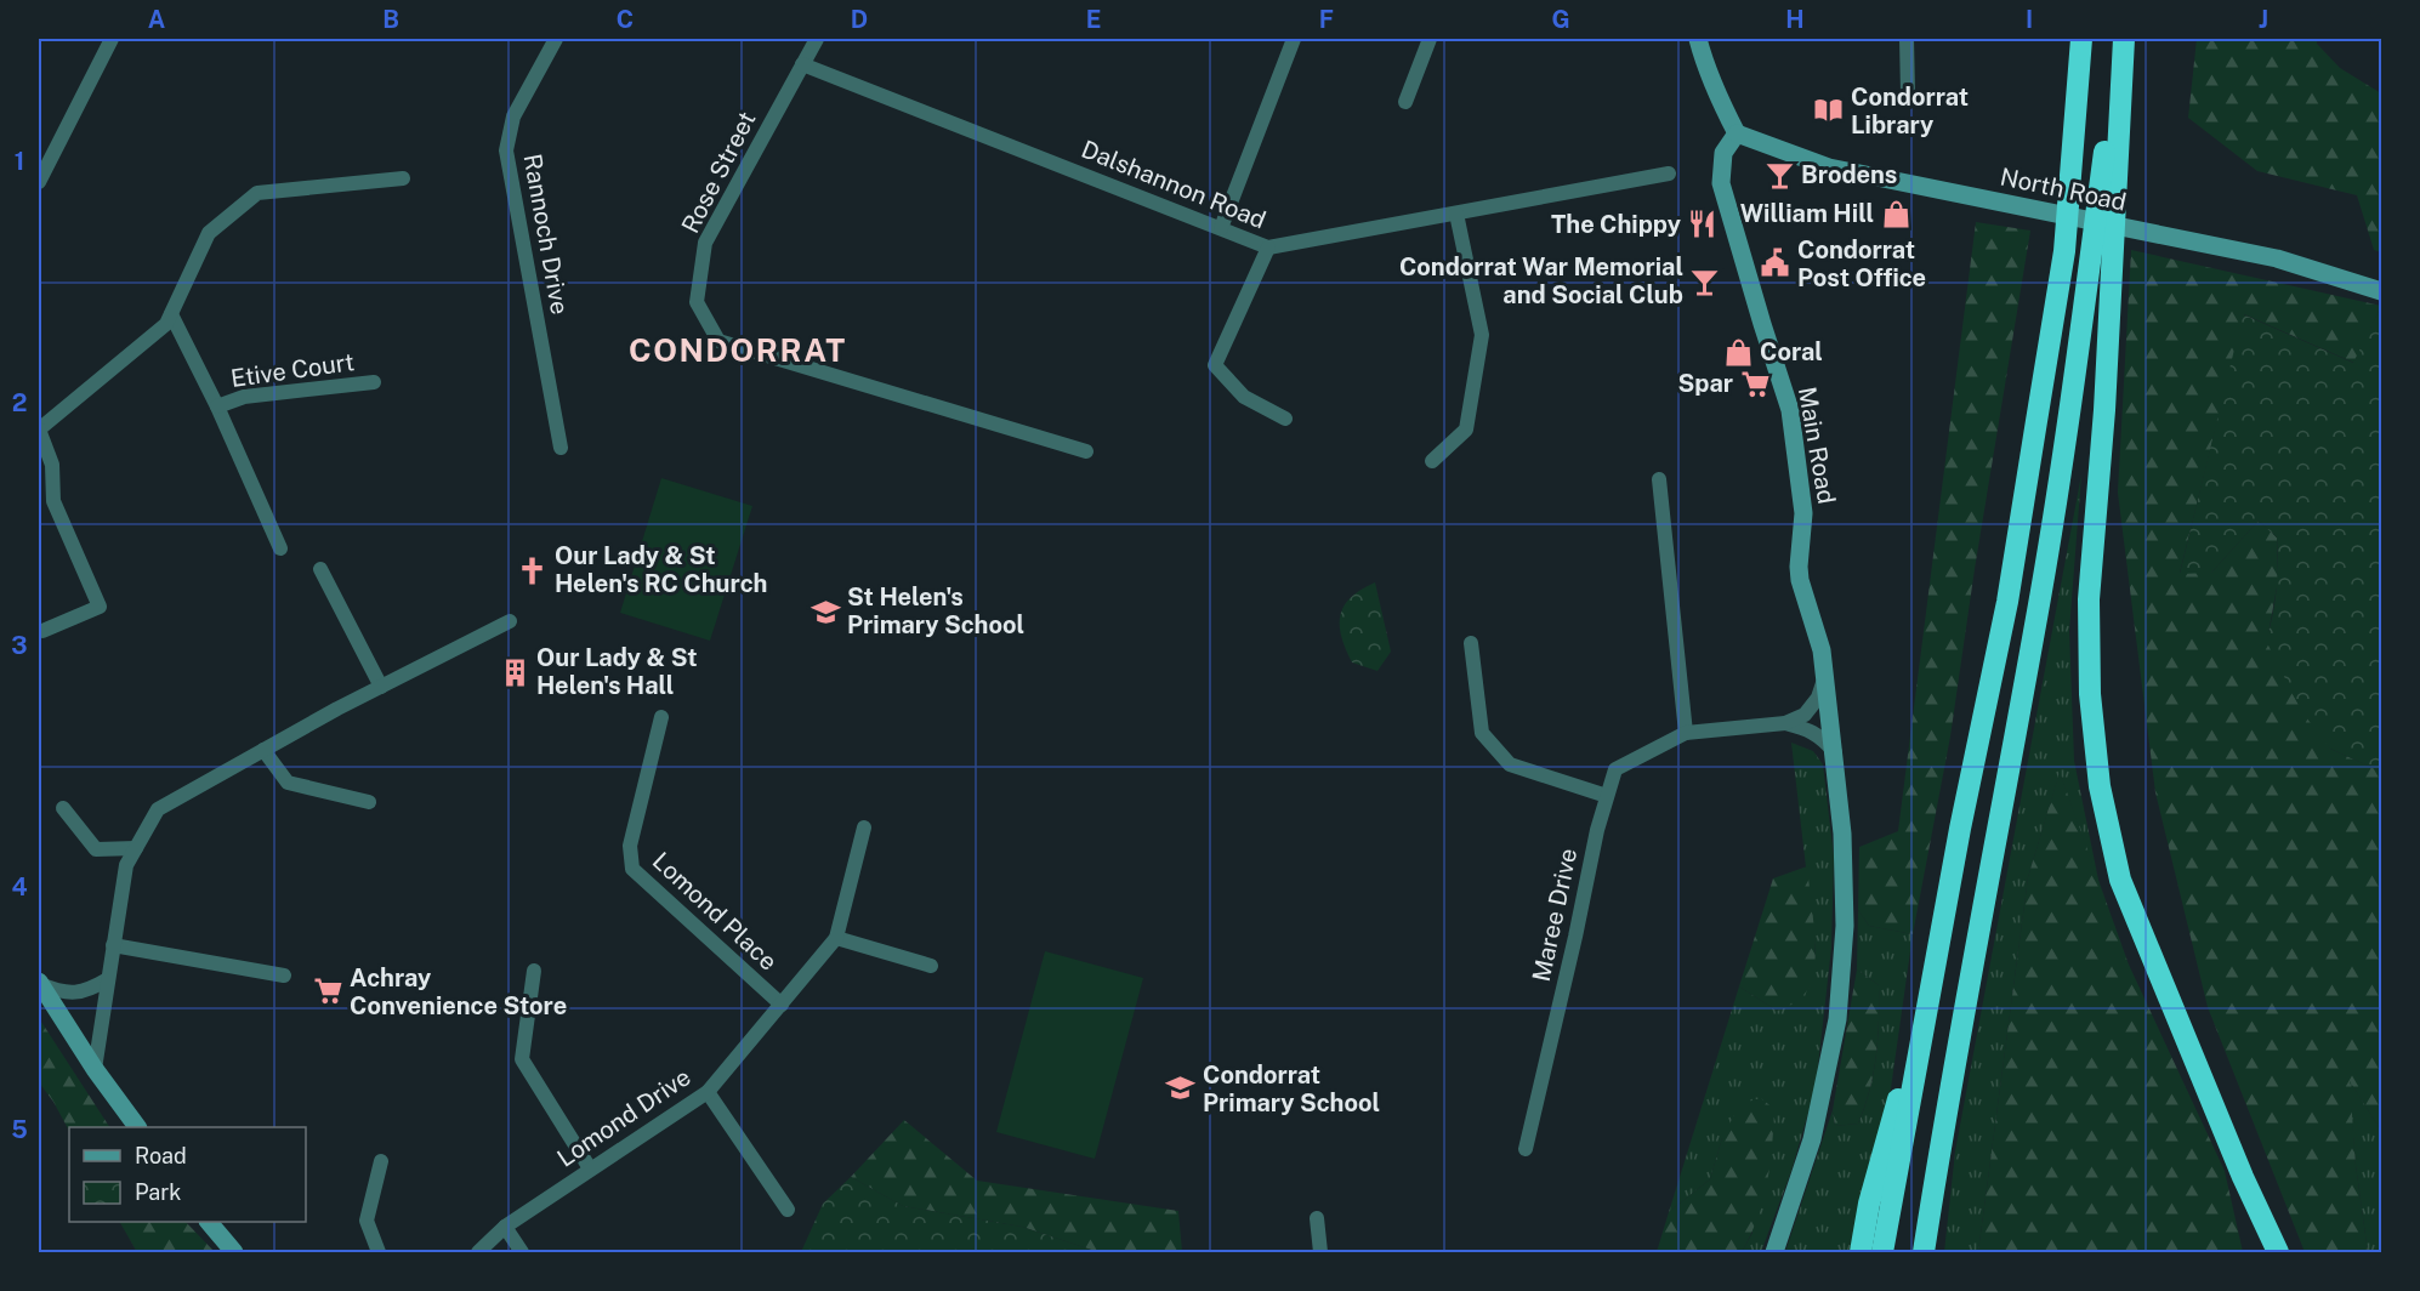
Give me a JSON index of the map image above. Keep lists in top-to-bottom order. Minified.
{"streets":{"street":["Rose Street","Dalshannon Road","North Road","Rannoch Drive","Etive Court","Main Road","Lomond Place","Maree Drive","Lomond Drive"]},"crossings":[["Rose Street","Dalshannon Road"],["North Road","Main Road"],["Main Road","Maree Drive"],["Lomond Place","Lomond Drive"]],"districts":["CONDORRAT"],"places":{"library":["Condorrat Library"],"bar":["Brodens","Condorrat War Memorial and Social Club"],"shop":["William Hill","Coral"],"restaurant":["The Chippy"],"public building":["Condorrat Post Office"],"supermarket":["Spar","Achray Convenience Store"],"church":["Our Lady & St Helen's RC Church"],"school or university":["St Helen's Primary School","Condorrat Primary School"],"building":["Our Lady & St Helen's Hall"]},"legend":["Road","Park"],"grid":{"columns":["A","B","C","D","E","F","G","H","I","J"],"rows":["1","2","3","4","5"]}}
